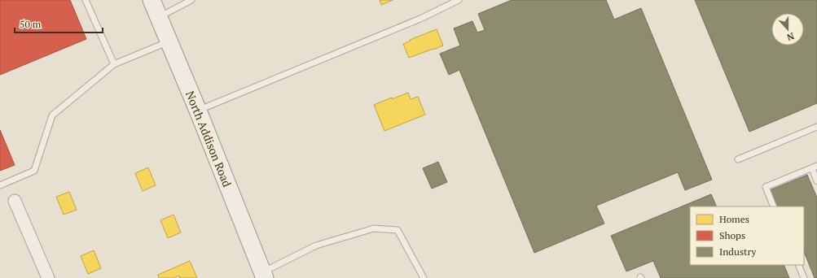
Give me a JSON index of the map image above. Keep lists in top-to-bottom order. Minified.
{"streets":{"street":["North Addison Road"]},"legend":["Homes","Shops","Industry"],"scale_bar":"50 m","north":"bottom"}
